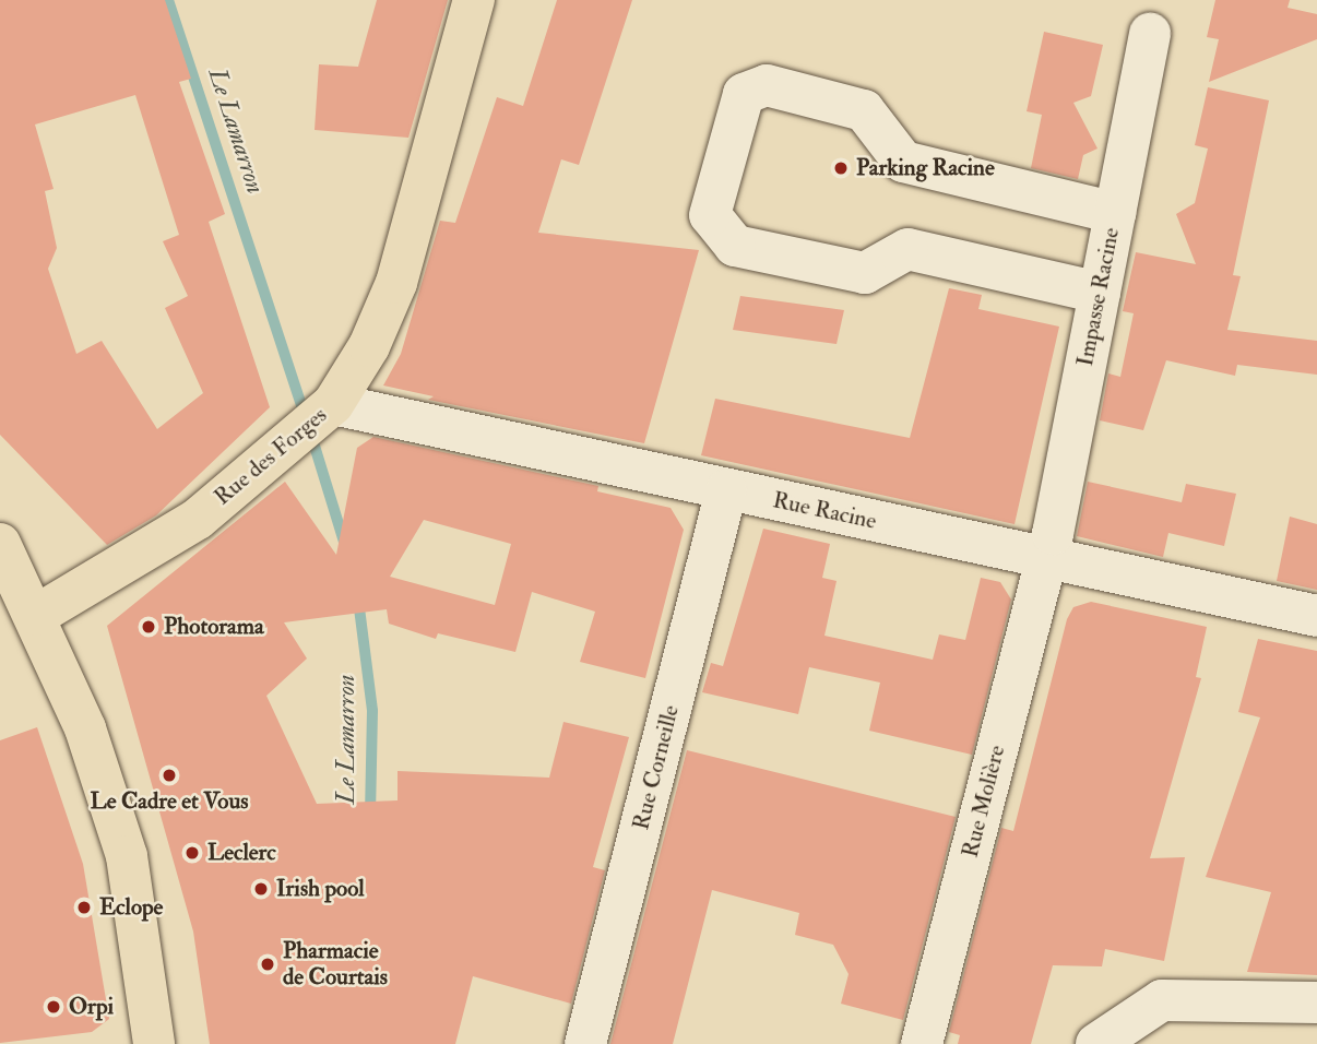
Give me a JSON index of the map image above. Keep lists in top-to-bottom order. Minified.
{"streets":{"main road":["Rue des Forges"],"street":["Impasse Racine","Rue Racine","Rue Corneille","Rue Molière"]},"crossings":[["Impasse Racine","Rue Racine"],["Impasse Racine","Rue Molière"],["Rue des Forges","Rue Racine"],["Rue Racine","Rue Corneille"],["Rue Racine","Rue Molière"]],"water":["Le Lamarron"],"places":["Parking Racine","Photorama","Le Cadre et Vous","Leclerc","Irish pool","Eclope","Pharmacie de Courtais","Orpi"]}
